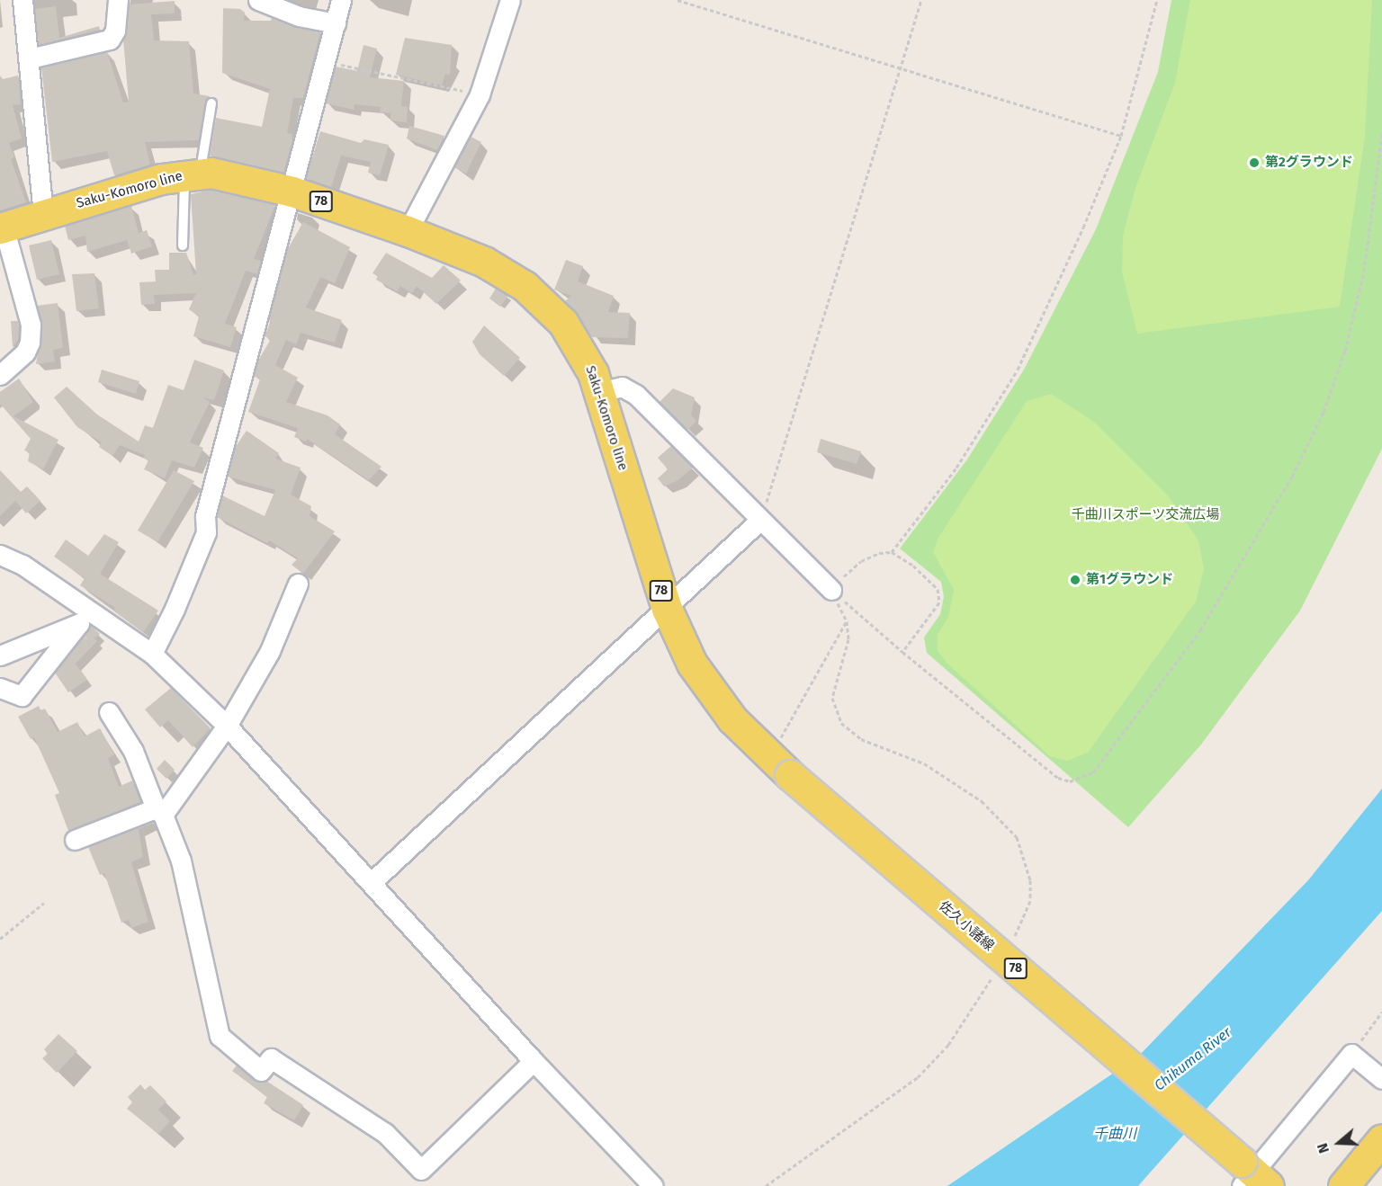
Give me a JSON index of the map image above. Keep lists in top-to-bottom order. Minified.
{"streets":{"main road":["Saku-Komoro line","78","佐久小諸線"]},"crossings":[["Saku-Komoro line","佐久小諸線"]],"water":["Chikuma River","千曲川"],"parks":["千曲川スポーツ交流広場"],"places":["第2グラウンド","第1グラウンド"],"north":"left"}
